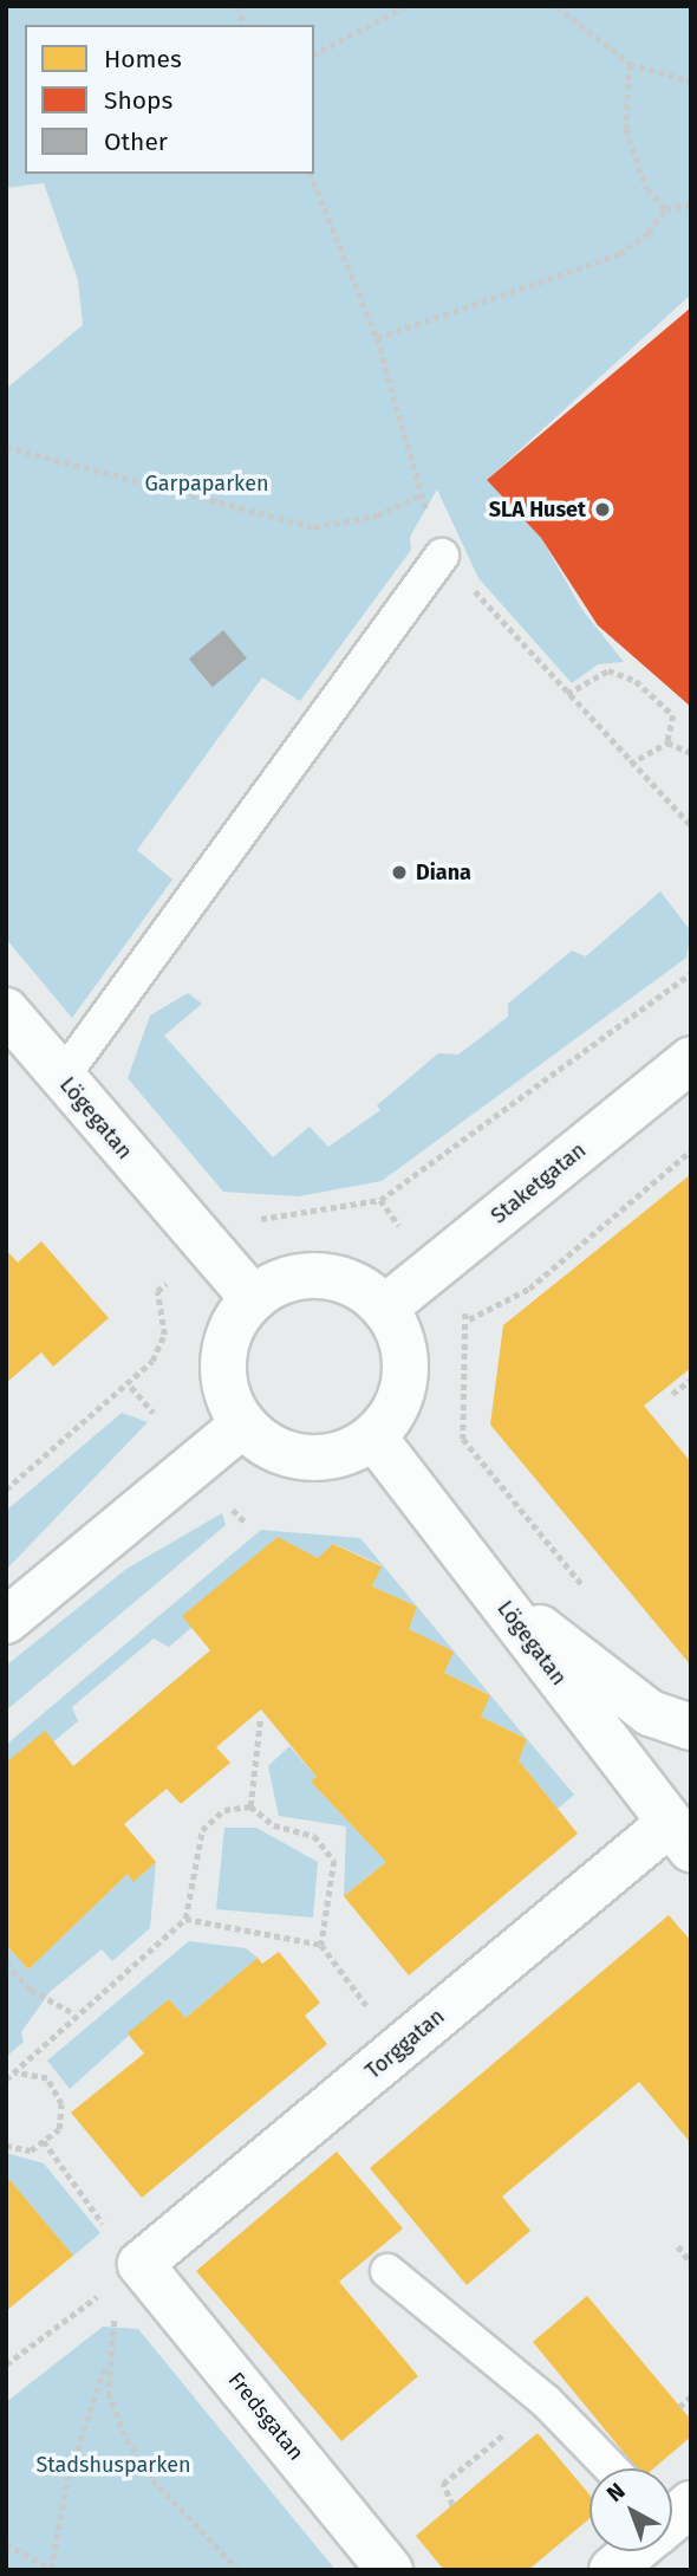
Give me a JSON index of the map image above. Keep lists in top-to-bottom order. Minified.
{"streets":{"street":["Lögegatan","Staketgatan","Torggatan","Fredsgatan"]},"crossings":[["Lögegatan","Staketgatan"],["Lögegatan","Torggatan"],["Torggatan","Fredsgatan"]],"parks":["Garpaparken","Stadshusparken"],"places":["SLA Huset","Diana"],"legend":["Homes","Shops","Other"],"north":"top left"}
